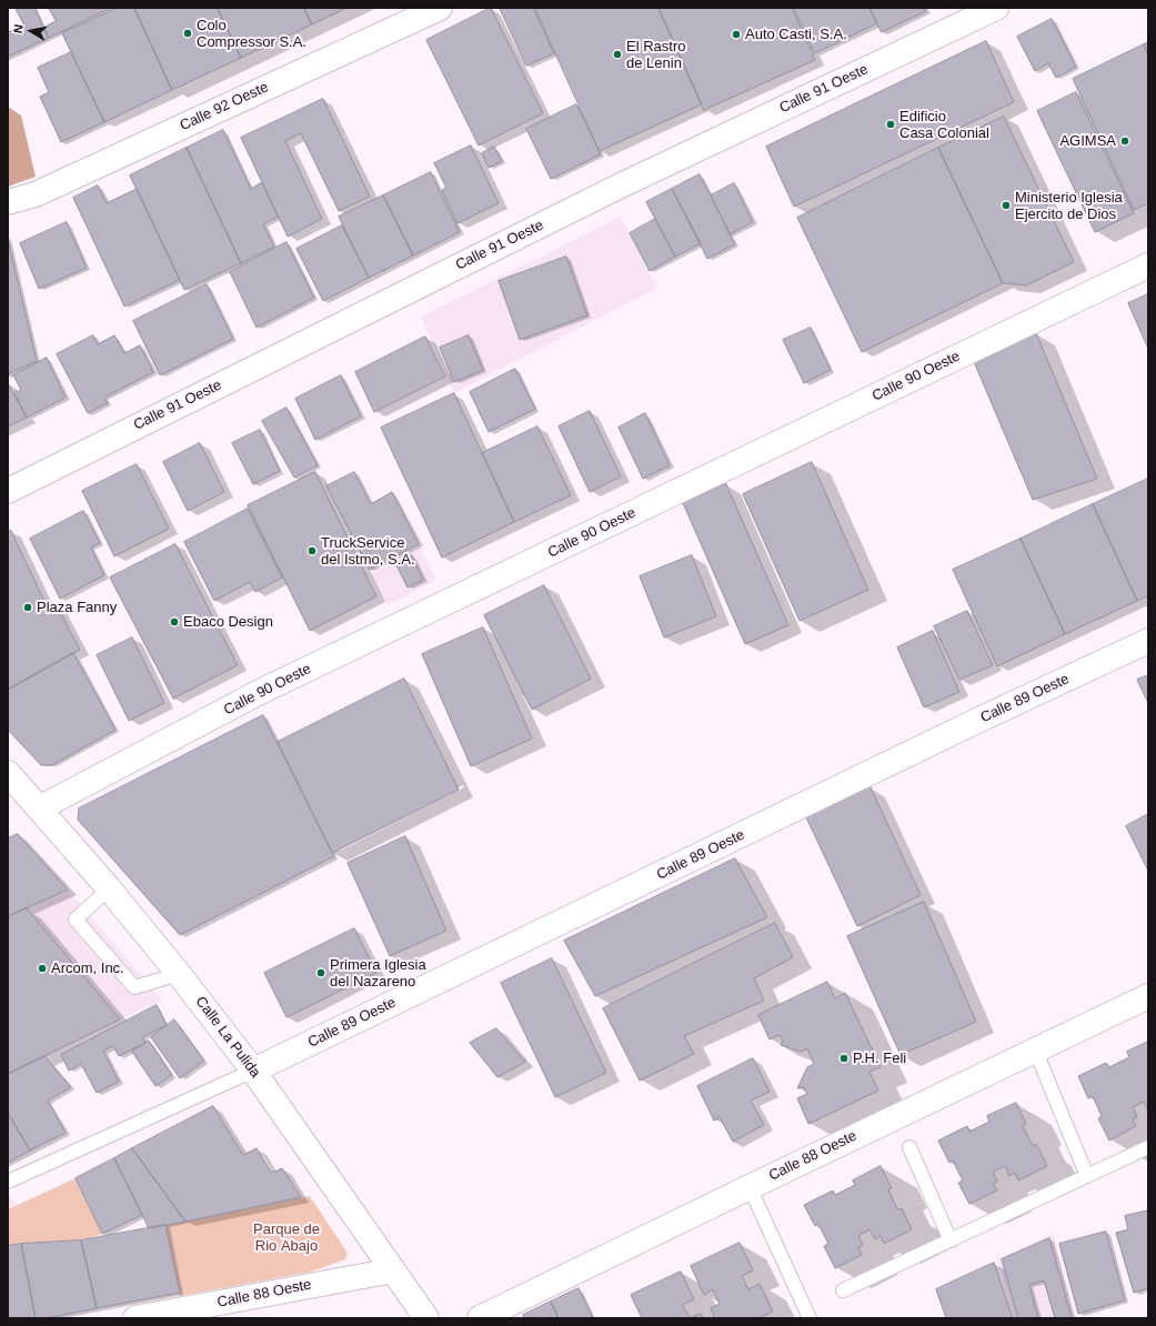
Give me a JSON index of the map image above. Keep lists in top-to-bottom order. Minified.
{"streets":{"street":["Calle 91 Oeste","Calle 92 Oeste","Calle 90 Oeste","Calle 89 Oeste","Calle La Pulida","Calle 88 Oeste"]},"crossings":[["Calle 90 Oeste","Calle La Pulida"],["Calle 89 Oeste","Calle La Pulida"],["Calle La Pulida","Calle 88 Oeste"]],"parks":["Parque de Rio Abajo"],"places":["Colo Compressor S.A.","Auto Casti, S.A.","El Rastro de Lenin","Edificio Casa Colonial","AGIMSA","Ministerio Iglesia Ejercito de Dios","TruckService del Istmo, S.A.","Plaza Fanny","Ebaco Design","Arcom, Inc.","Primera Iglesia del Nazareno","P.H. Feli"],"north":"left"}
